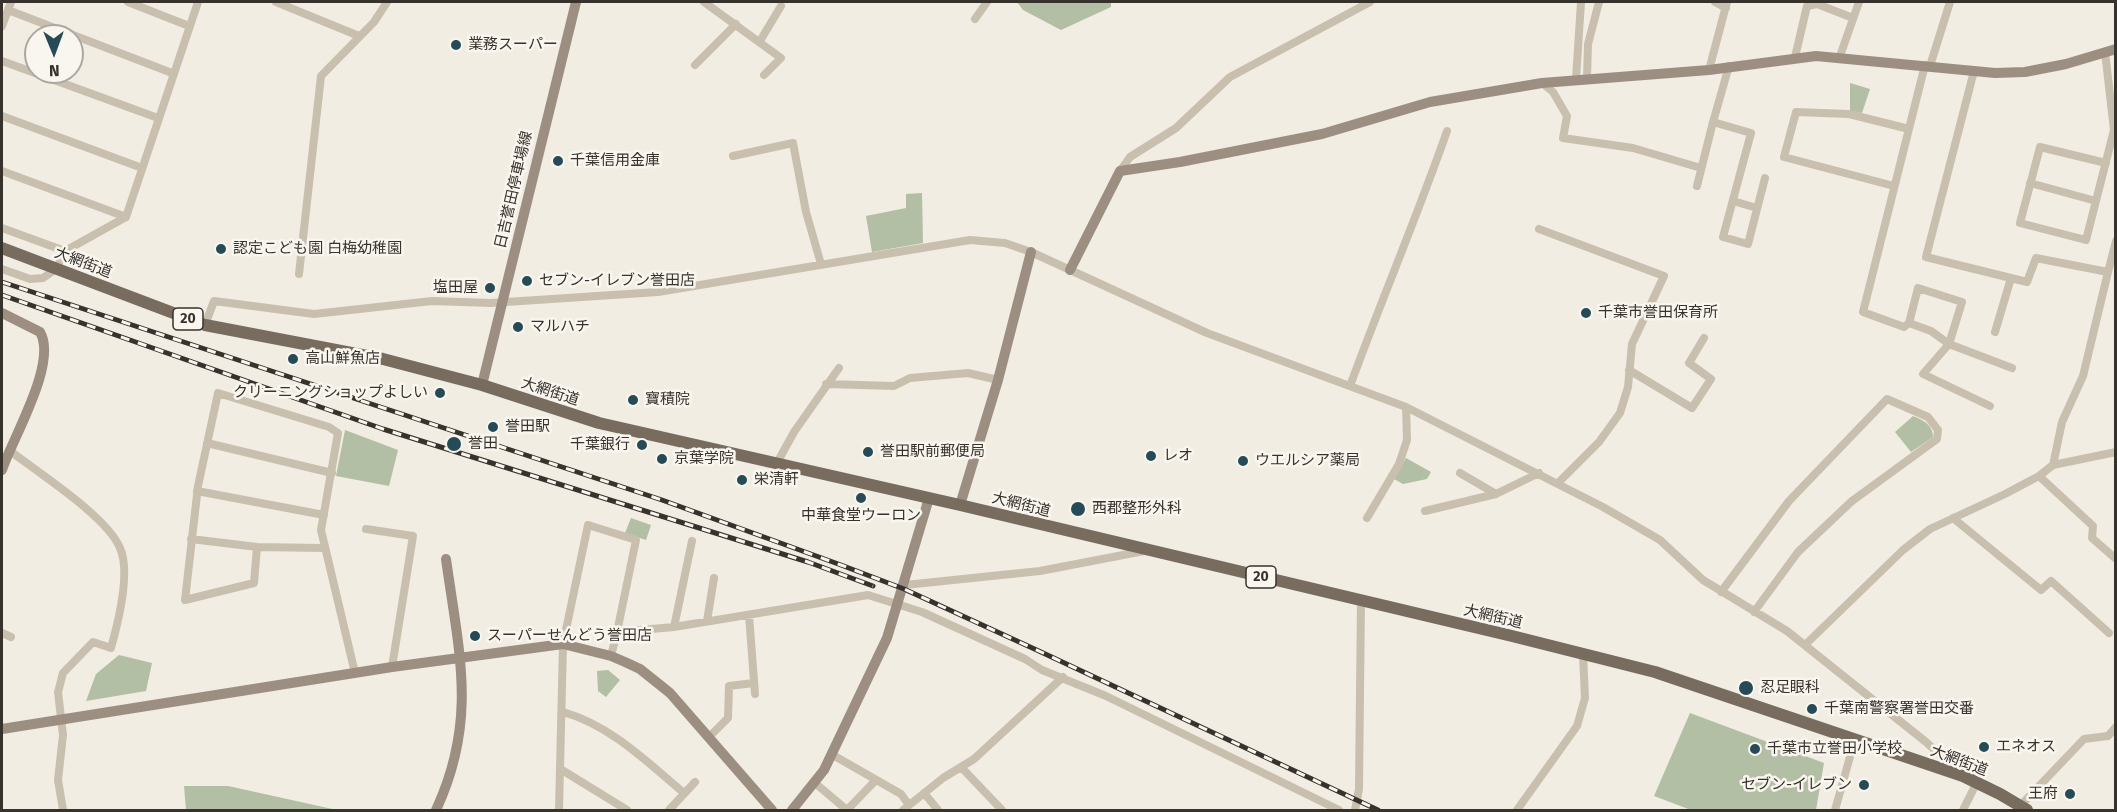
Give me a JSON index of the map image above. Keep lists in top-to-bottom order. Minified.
{"streets":{"main road":["大網街道","20"],"street":["日吉誉田停車場線"]},"crossings":[["日吉誉田停車場線","大網街道"]],"places":["業務スーパー","千葉信用金庫","認定こども園 白梅幼稚園","セブン-イレブン誉田店","塩田屋","千葉市誉田保育所","マルハチ","高山鮮魚店","クリーニングショップよしい","寶積院","誉田駅","誉田","千葉銀行","誉田駅前郵便局","レオ","京葉学院","ウエルシア薬局","栄清軒","中華食堂ウーロン","西郡整形外科","スーパーせんどう誉田店","忍足眼科","千葉南警察署誉田交番","エネオス","千葉市立誉田小学校","セブン-イレブン","王府"],"north":"bottom"}
